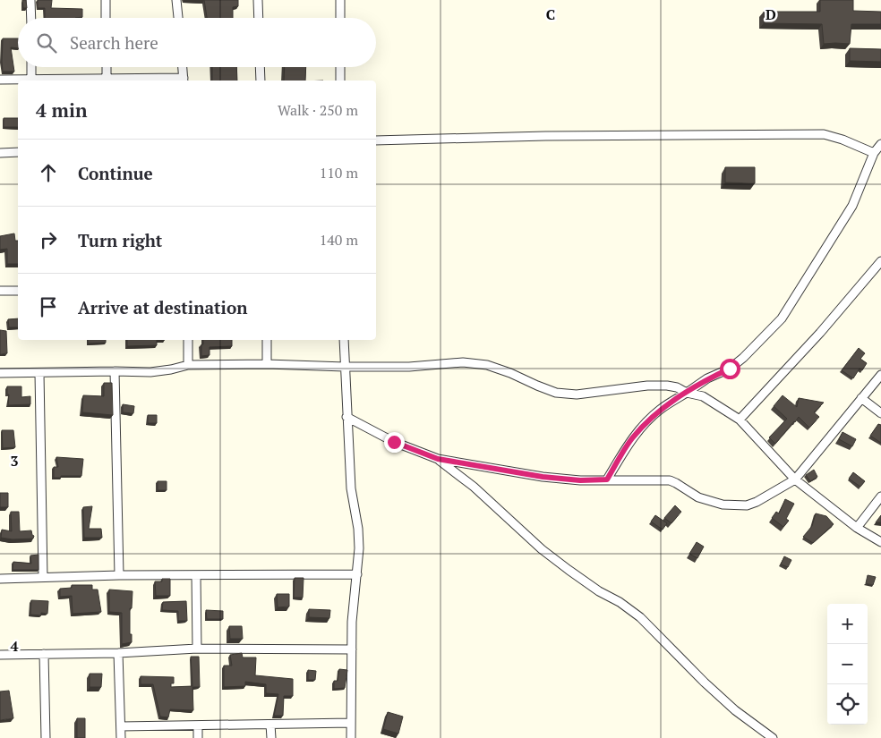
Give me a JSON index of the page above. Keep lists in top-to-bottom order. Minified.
{"page":{"search":"Search here","heading":["4 min","Walk · 250 m"],"list":[["Continue","110 m"],["Turn right","140 m"],"Arrive at destination"],"map_buttons":["+","−"]},"grid":{"columns":["C","D"],"rows":["3","4"]}}
